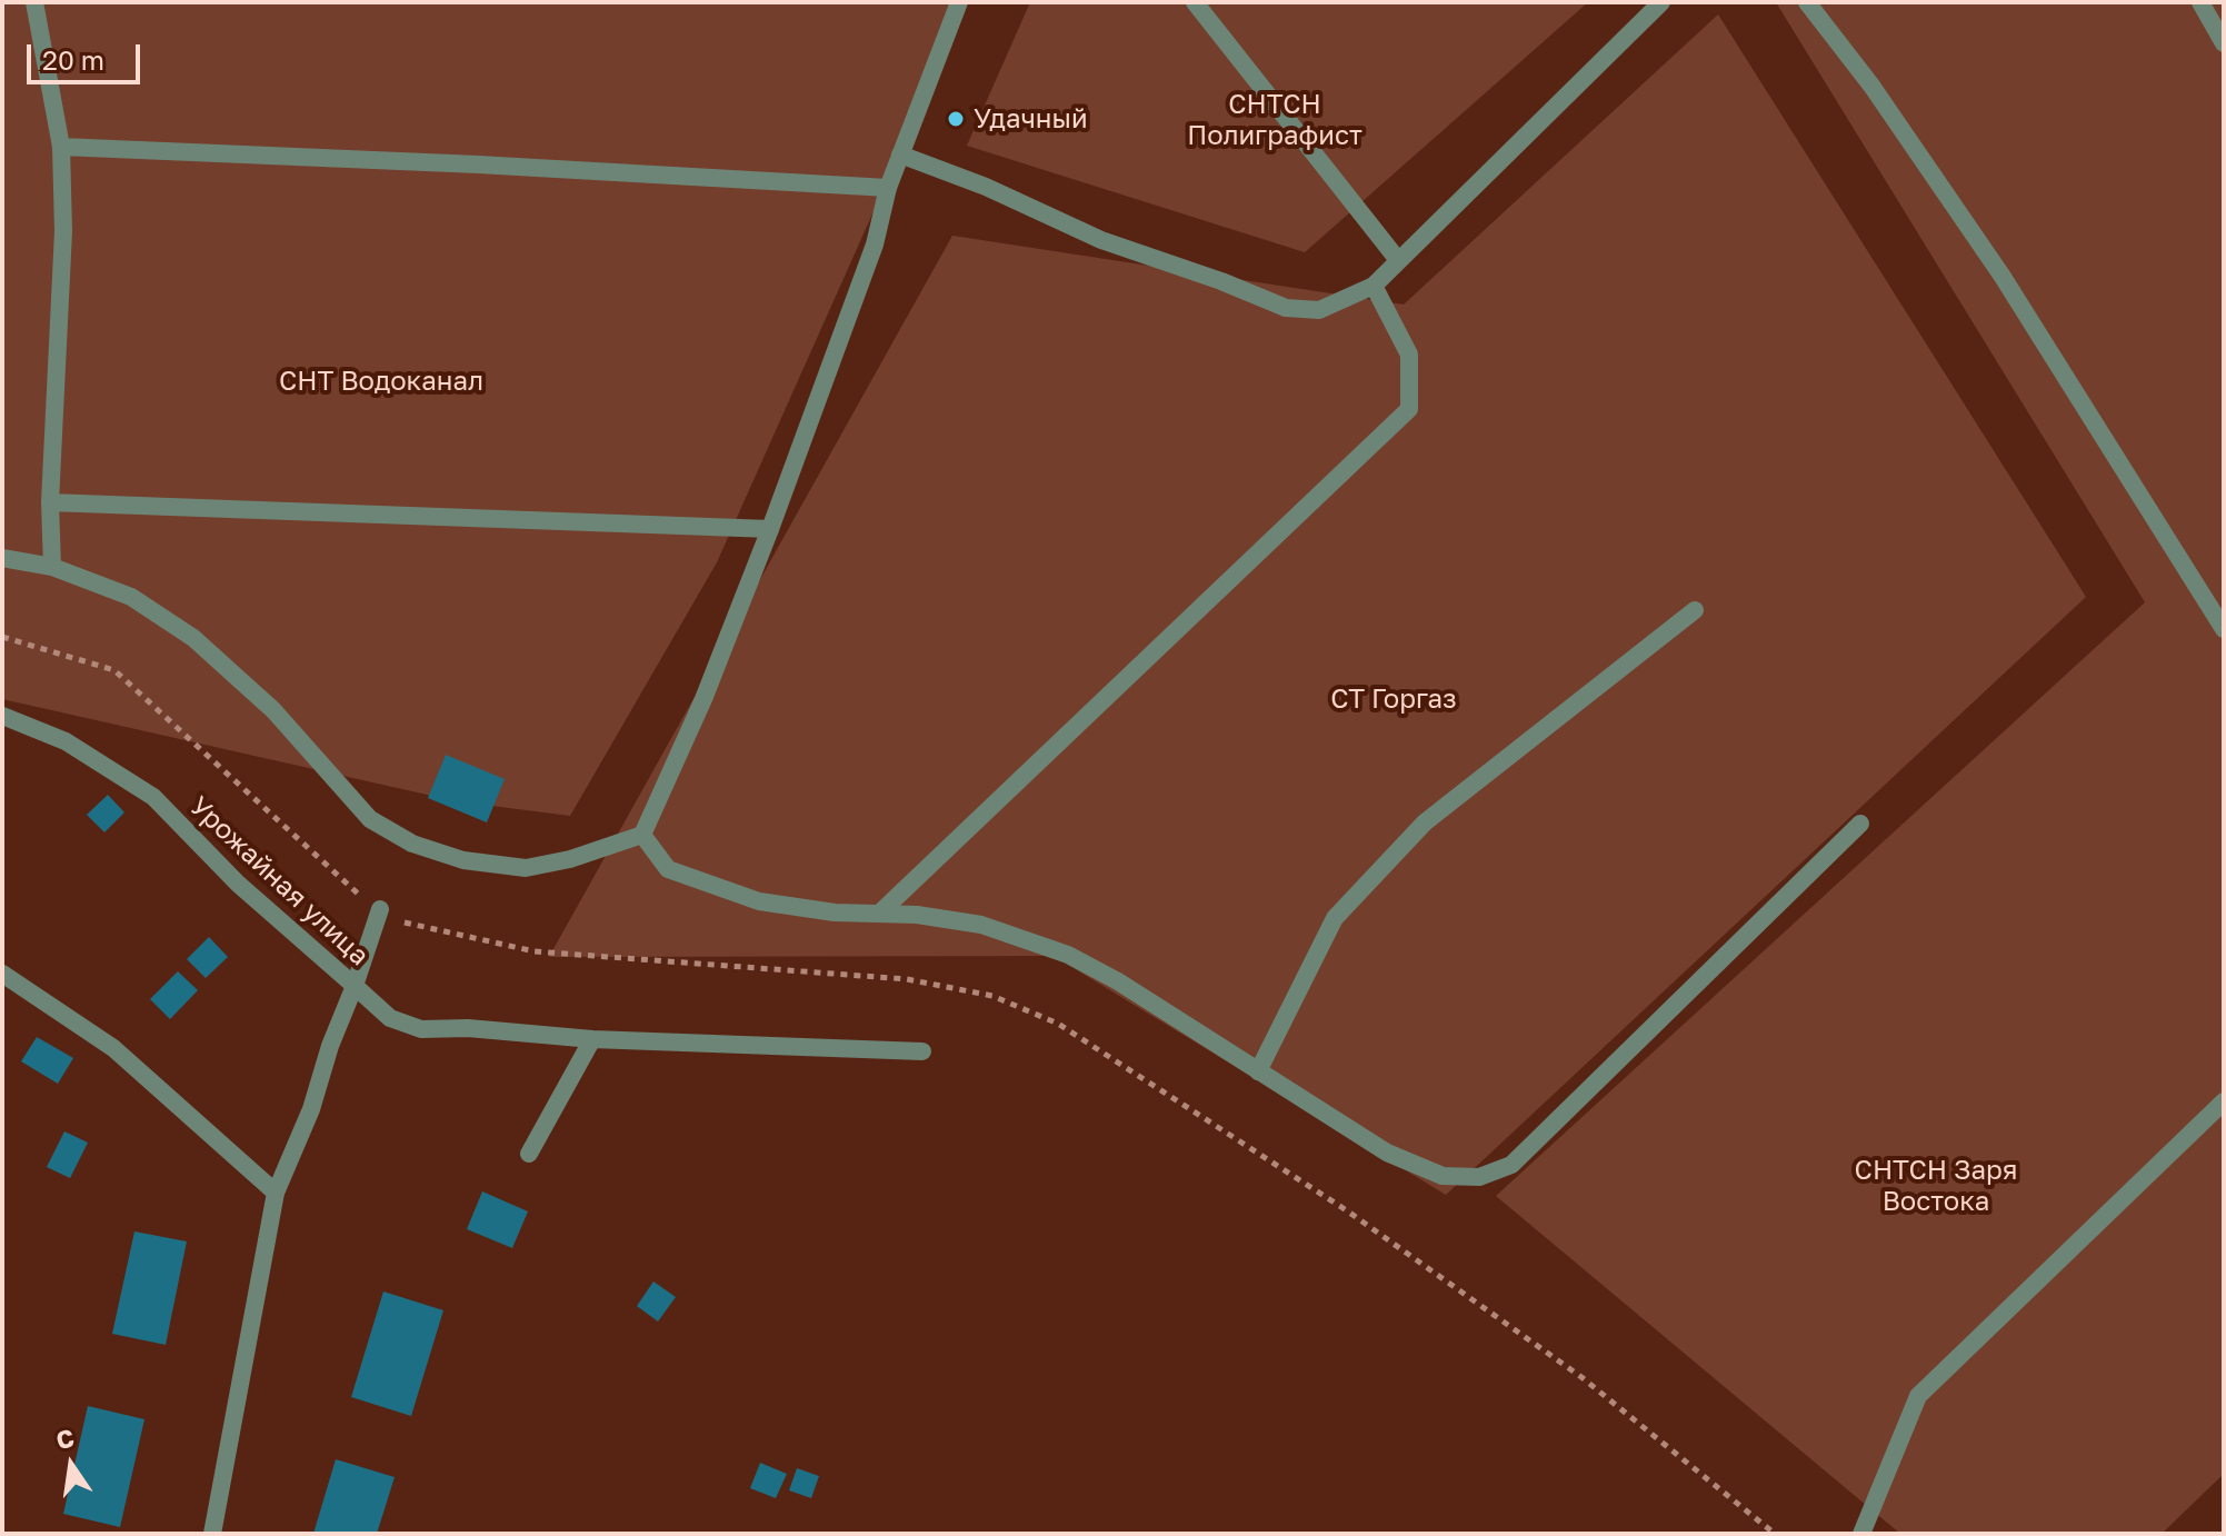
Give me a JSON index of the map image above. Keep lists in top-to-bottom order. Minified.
{"streets":{"street":["Урожайная улица"]},"parks":["СНТСН Полиграфист","СНТ Водоканал","СТ Горгаз","СНТСН Заря Востока"],"places":["Удачный"],"scale_bar":"20 m","north":"top"}
